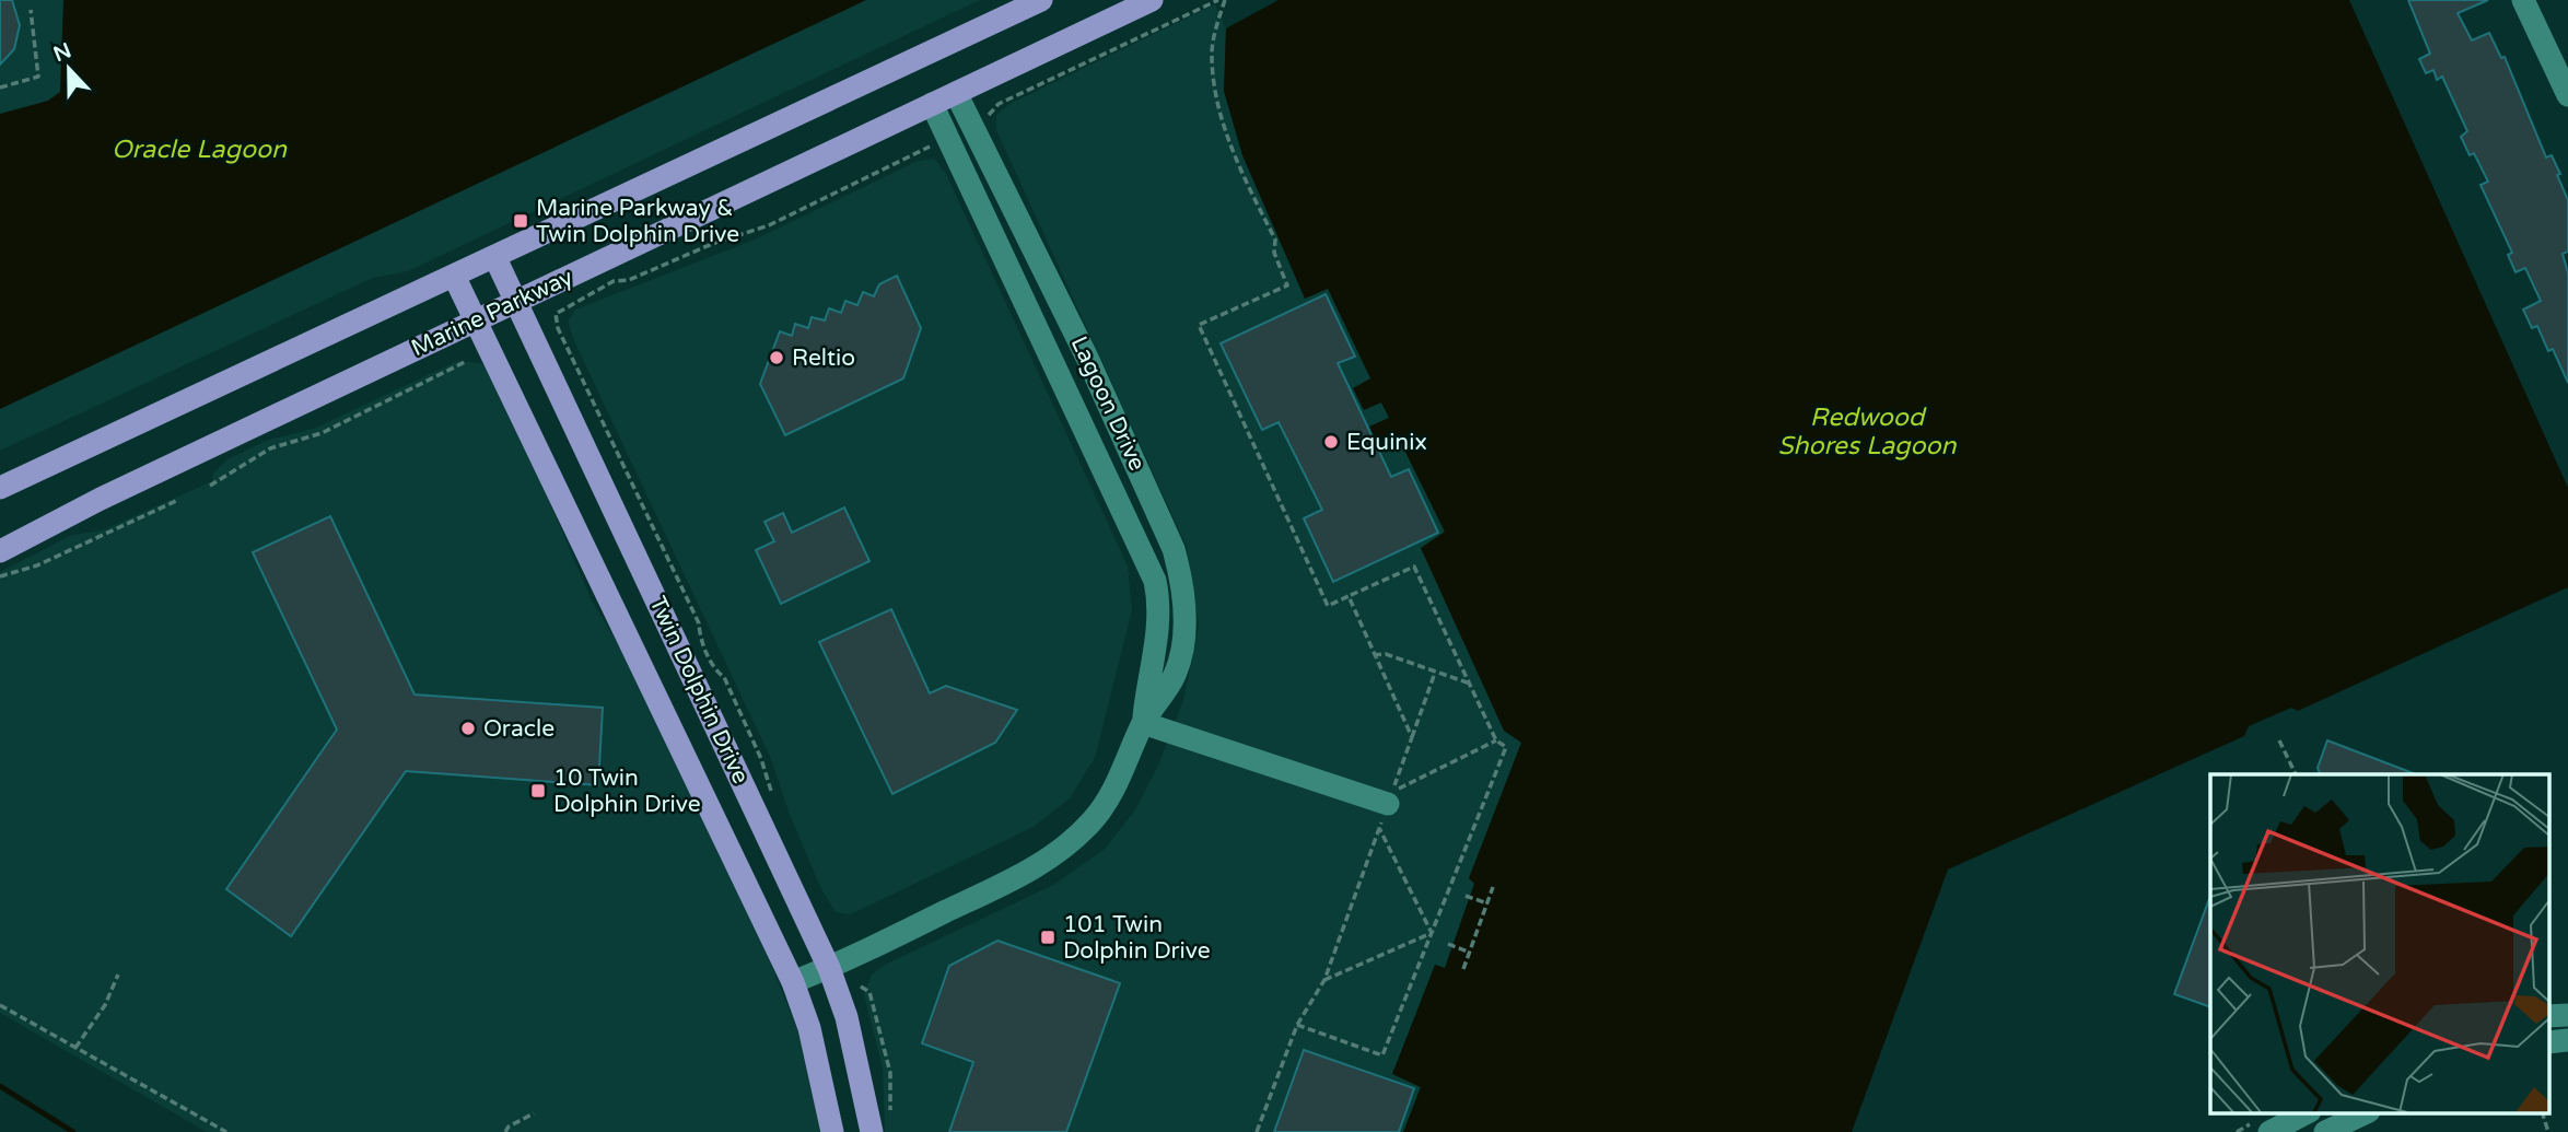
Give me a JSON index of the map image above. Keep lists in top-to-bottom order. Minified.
{"streets":{"main road":["Marine Parkway","Twin Dolphin Drive"],"street":["Lagoon Drive"]},"crossings":[["Marine Parkway","Lagoon Drive"],["Marine Parkway","Twin Dolphin Drive"],["Lagoon Drive","Twin Dolphin Drive"]],"water":["Oracle Lagoon","Redwood Shores Lagoon"],"places":{"transit":["Marine Parkway & Twin Dolphin Drive","10 Twin Dolphin Drive","101 Twin Dolphin Drive"],"other":["Reltio","Equinix","Oracle"]},"north":"top"}
